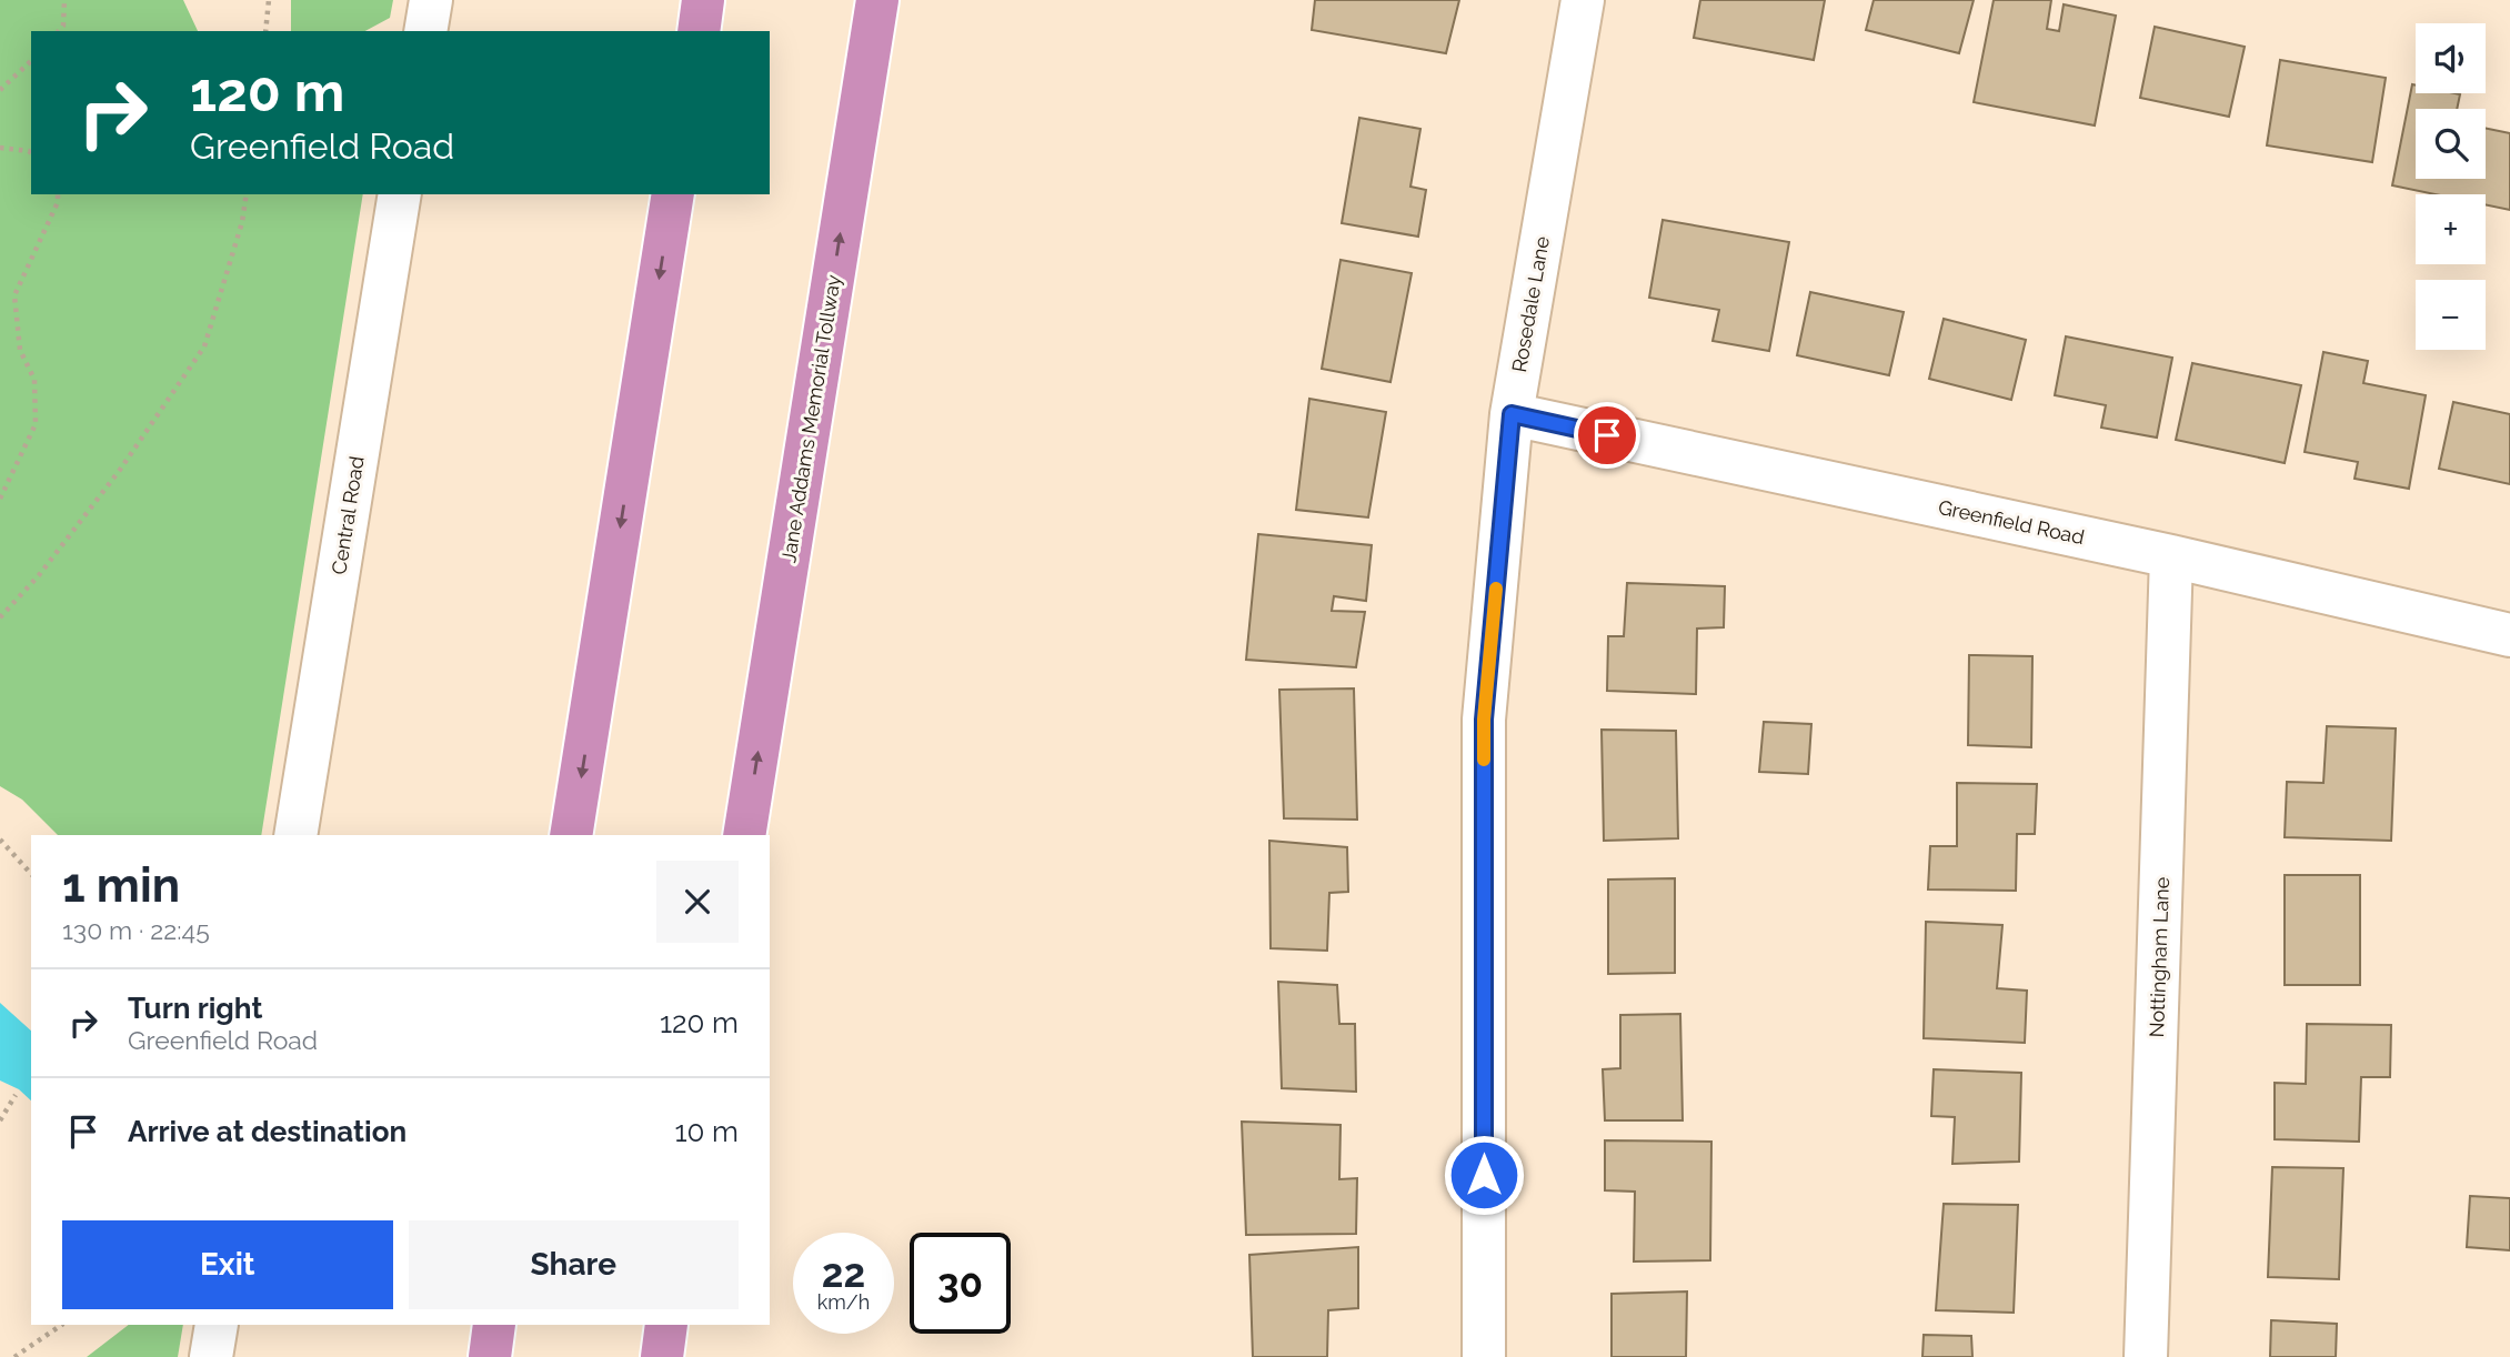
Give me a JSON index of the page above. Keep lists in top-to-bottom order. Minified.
{"streets":{"highway":["Jane Addams Memorial Tollway"],"street":["Rosedale Lane","Central Road","Greenfield Road","Nottingham Lane"]},"crossings":[["Rosedale Lane","Greenfield Road"],["Greenfield Road","Nottingham Lane"]],"page":{"map_buttons":["+","−"],"turn":["120 m","Greenfield Road"],"heading":["1 min","130 m · 22:45"],"list":[{"name":"Turn right","note":"Greenfield Road","value":"120 m"},{"name":"Arrive at destination","value":"10 m"}],"buttons":["Exit","Share"],"speed":"22 km/h","limit":"30"}}
